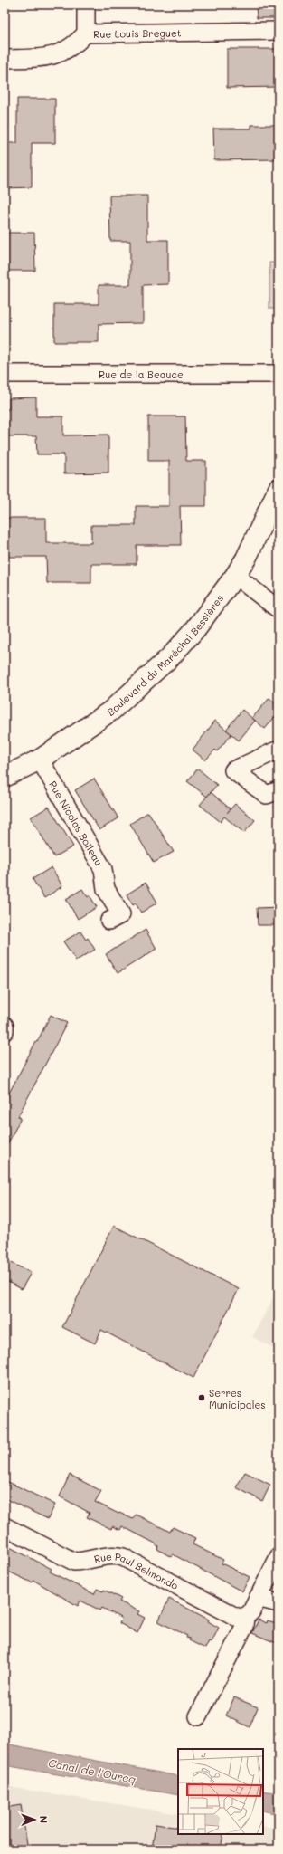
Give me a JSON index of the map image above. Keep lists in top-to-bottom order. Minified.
{"streets":{"street":["Rue Louis Breguet","Rue de la Beauce","Boulevard du Maréchal Bessières","Rue Nicolas Boileau","Rue Paul Belmondo"]},"crossings":[["Boulevard du Maréchal Bessières","Rue Nicolas Boileau"]],"water":["Canal de l'Ourcq"],"places":["Serres Municipales"],"north":"right"}
